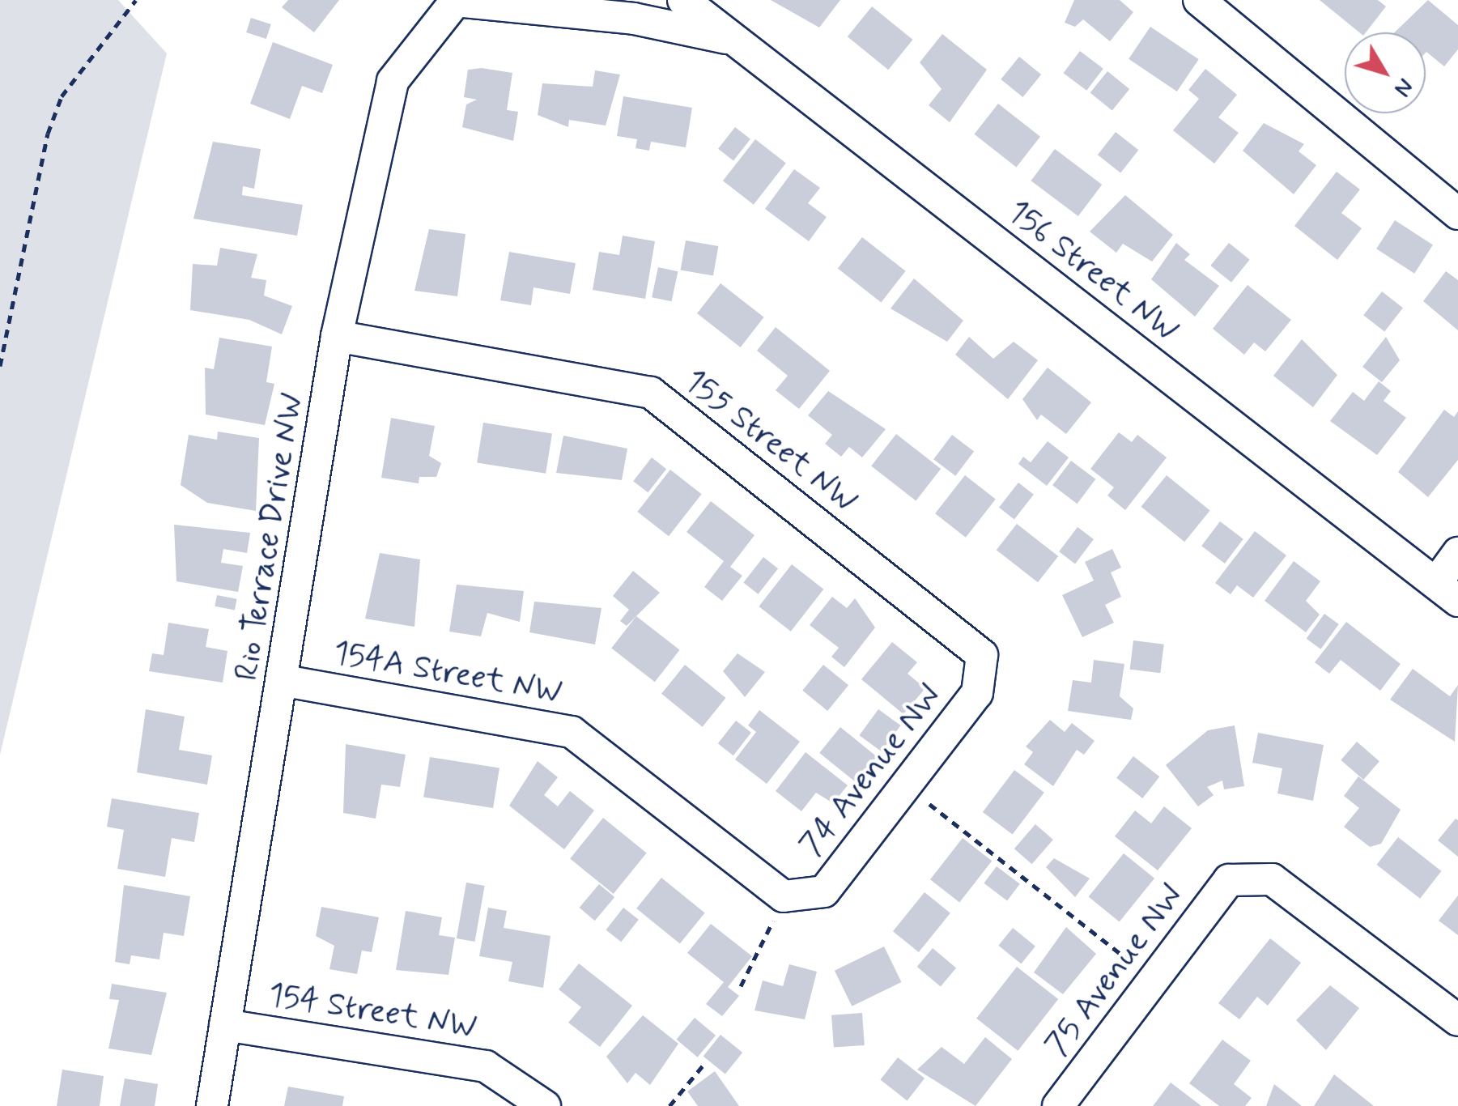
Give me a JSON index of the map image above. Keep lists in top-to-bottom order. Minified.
{"streets":{"street":["156 Street NW","155 Street NW","Rio Terrace Drive NW","154A Street NW","74 Avenue NW","75 Avenue NW","154 Street NW"]},"crossings":[["156 Street NW","Rio Terrace Drive NW"],["155 Street NW","Rio Terrace Drive NW"],["155 Street NW","74 Avenue NW"],["Rio Terrace Drive NW","154A Street NW"],["Rio Terrace Drive NW","154 Street NW"],["154A Street NW","74 Avenue NW"]],"north":"bottom right"}
